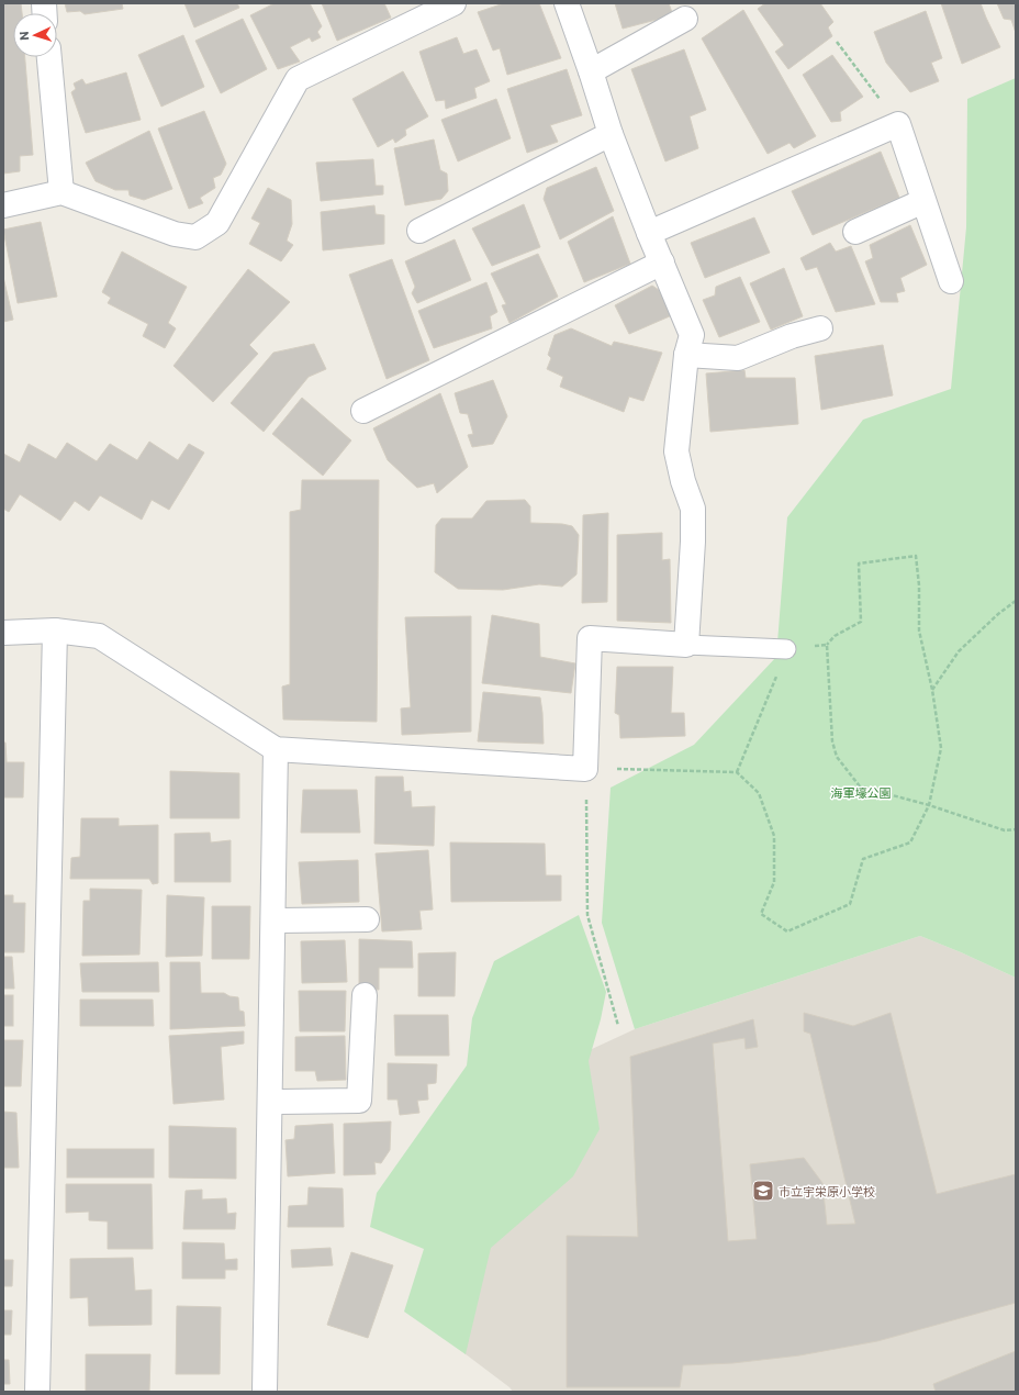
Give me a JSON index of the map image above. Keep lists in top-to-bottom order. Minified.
{"parks":["海軍壕公園"],"places":{"school or university":["市立宇栄原小学校"]},"north":"left"}
